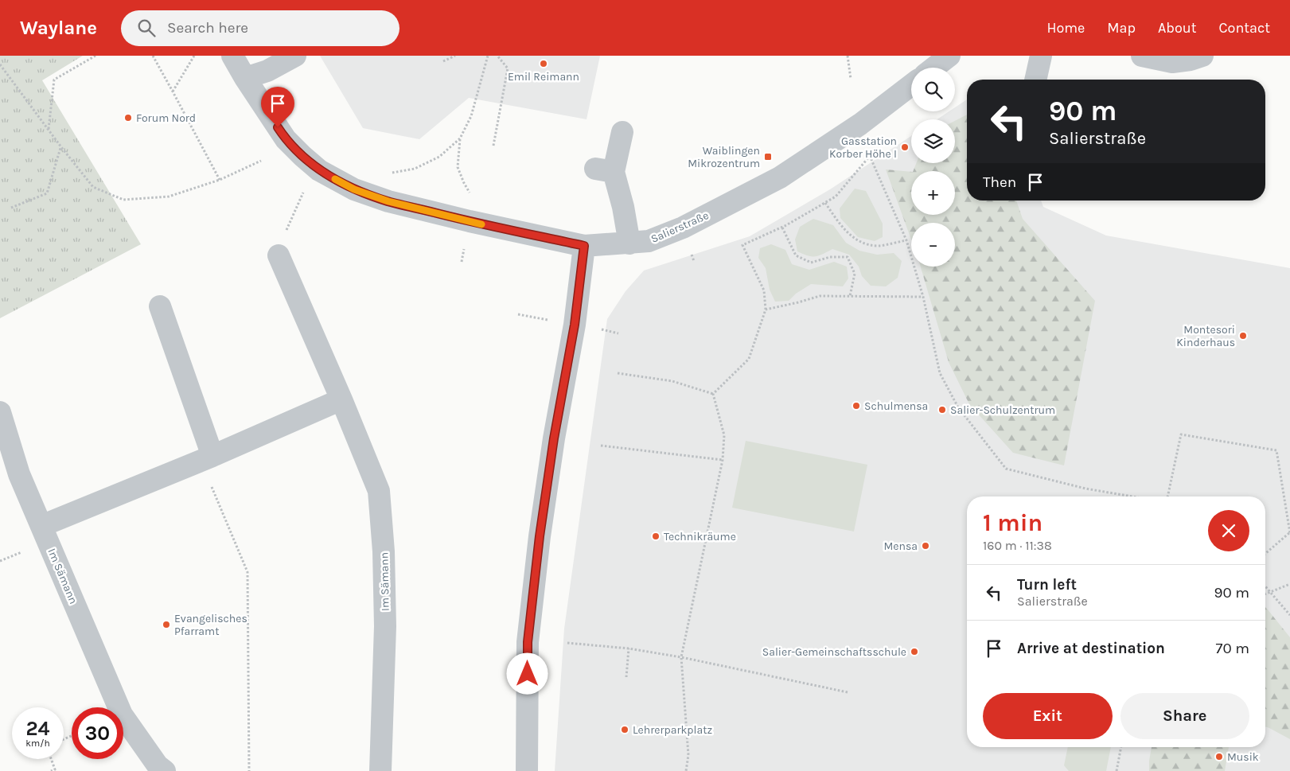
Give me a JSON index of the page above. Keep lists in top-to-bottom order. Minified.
{"streets":{"street":["Salierstraße","Im Sämann"]},"places":{"other":["Emil Reimann","Forum Nord","Gasstation Korber Höhe I","Montesori Kinderhaus","Schulmensa","Salier-Schulzentrum","Technikräume","Mensa","Evangelisches Pfarramt","Salier-Gemeinschaftsschule","Lehrerparkplatz","Musik"],"transit":["Waiblingen Mikrozentrum"]},"page":{"header":"Waylane","search":"Search here","nav":["Home","Map","About","Contact"],"map_buttons":["+","−"],"turn":["90 m","Salierstraße"],"then":"Then","heading":["1 min","160 m · 11:38"],"list":[{"name":"Turn left","note":"Salierstraße","value":"90 m"},{"name":"Arrive at destination","value":"70 m"}],"buttons":["Exit","Share"],"speed":"24 km/h","limit":"30"}}
